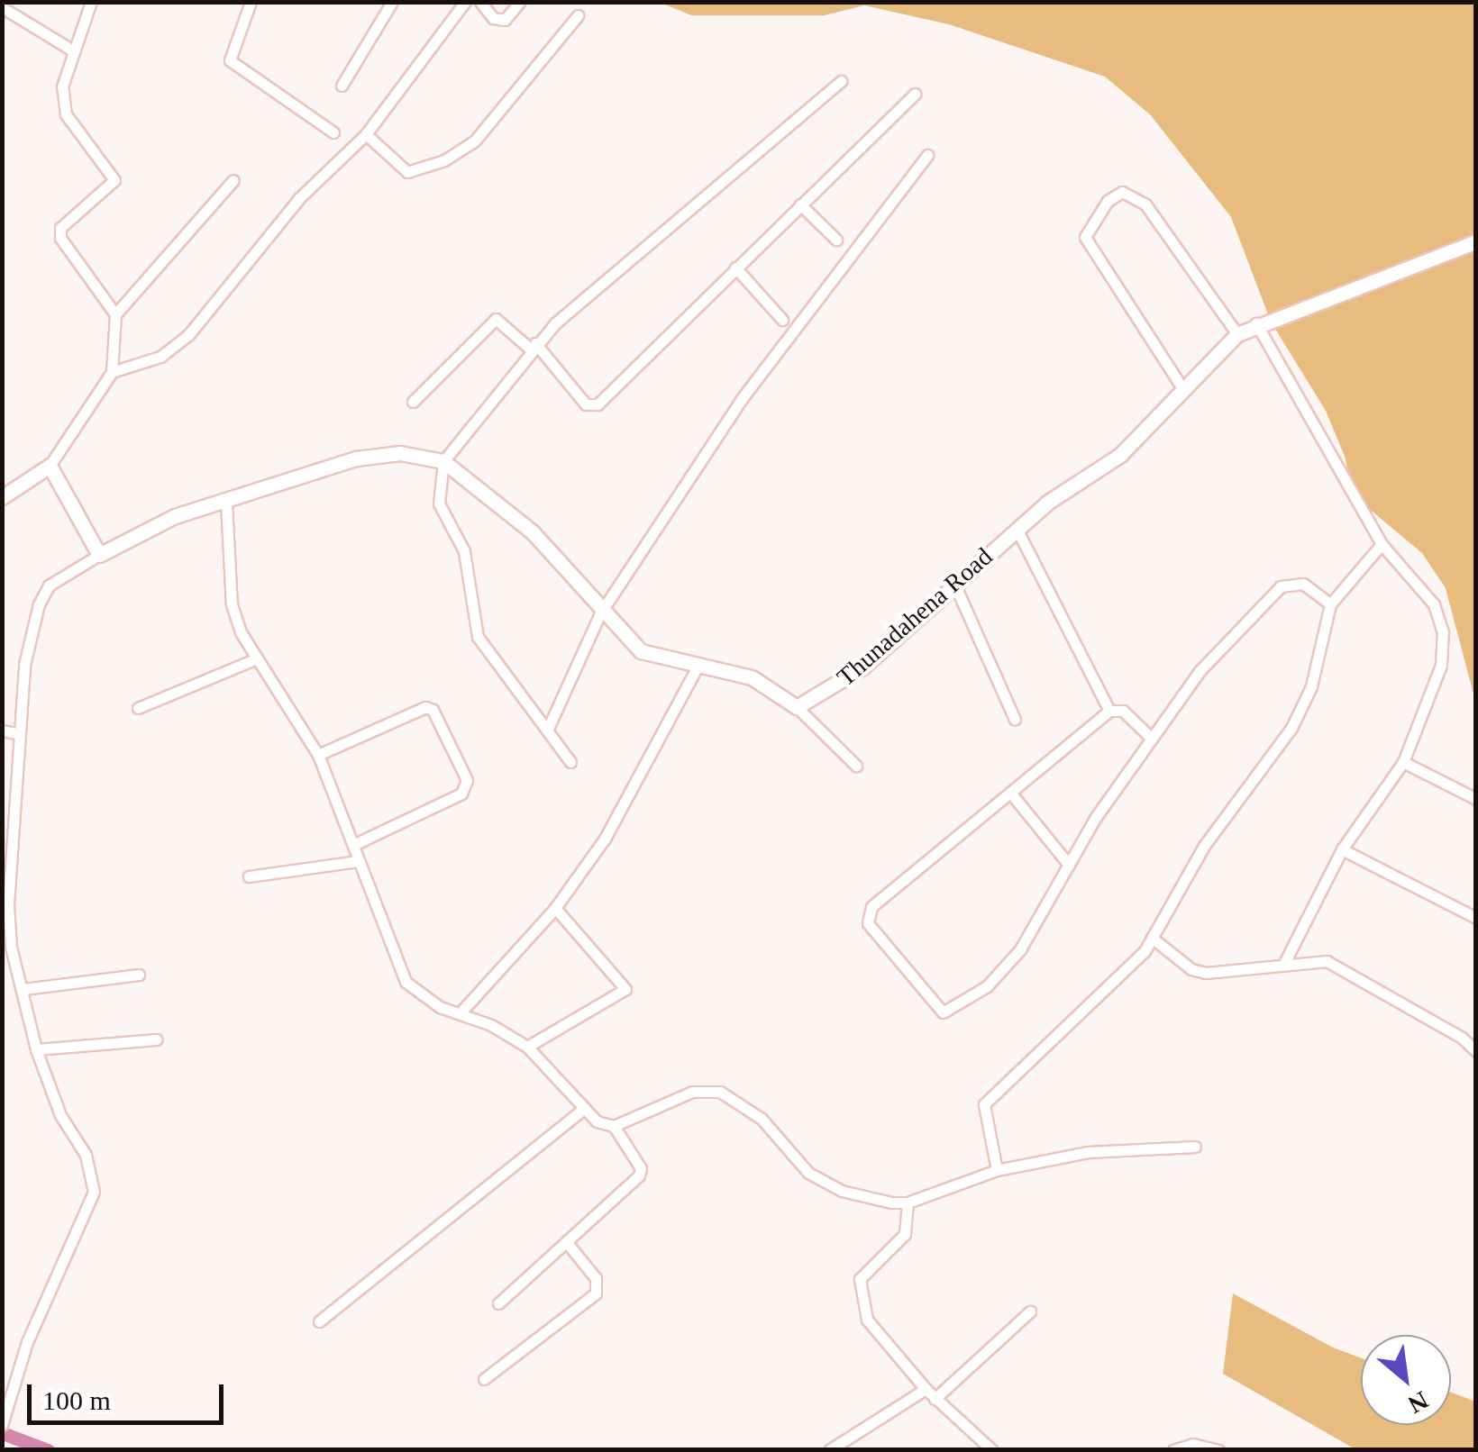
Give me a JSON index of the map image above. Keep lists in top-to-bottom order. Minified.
{"streets":{"street":["Thunadahena Road"]},"scale_bar":"100 m","north":"bottom right"}
